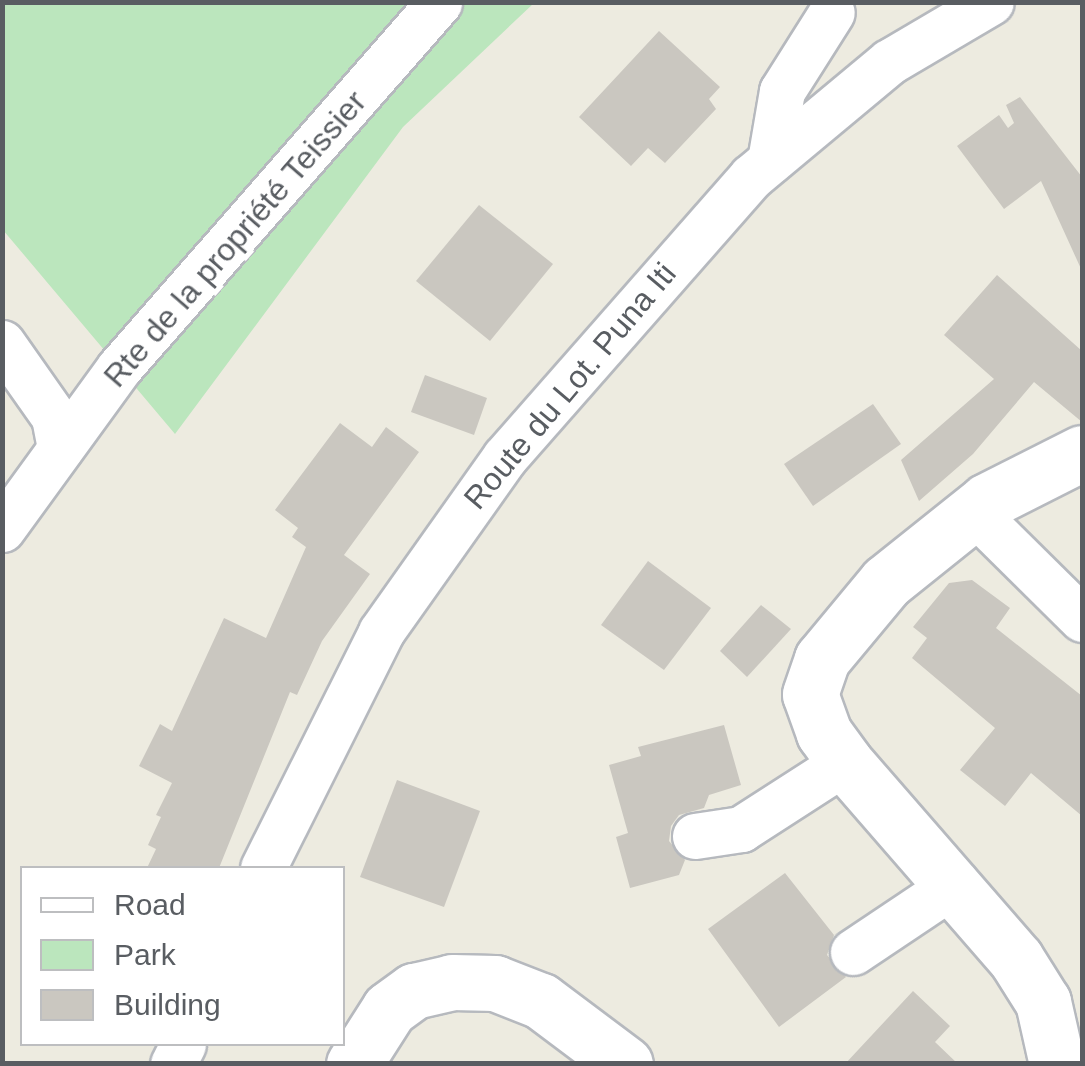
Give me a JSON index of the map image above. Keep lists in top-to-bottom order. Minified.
{"streets":{"street":["Rte de la propriété Teissier","Route du Lot. Puna Iti"]},"legend":["Road","Park","Building"]}
